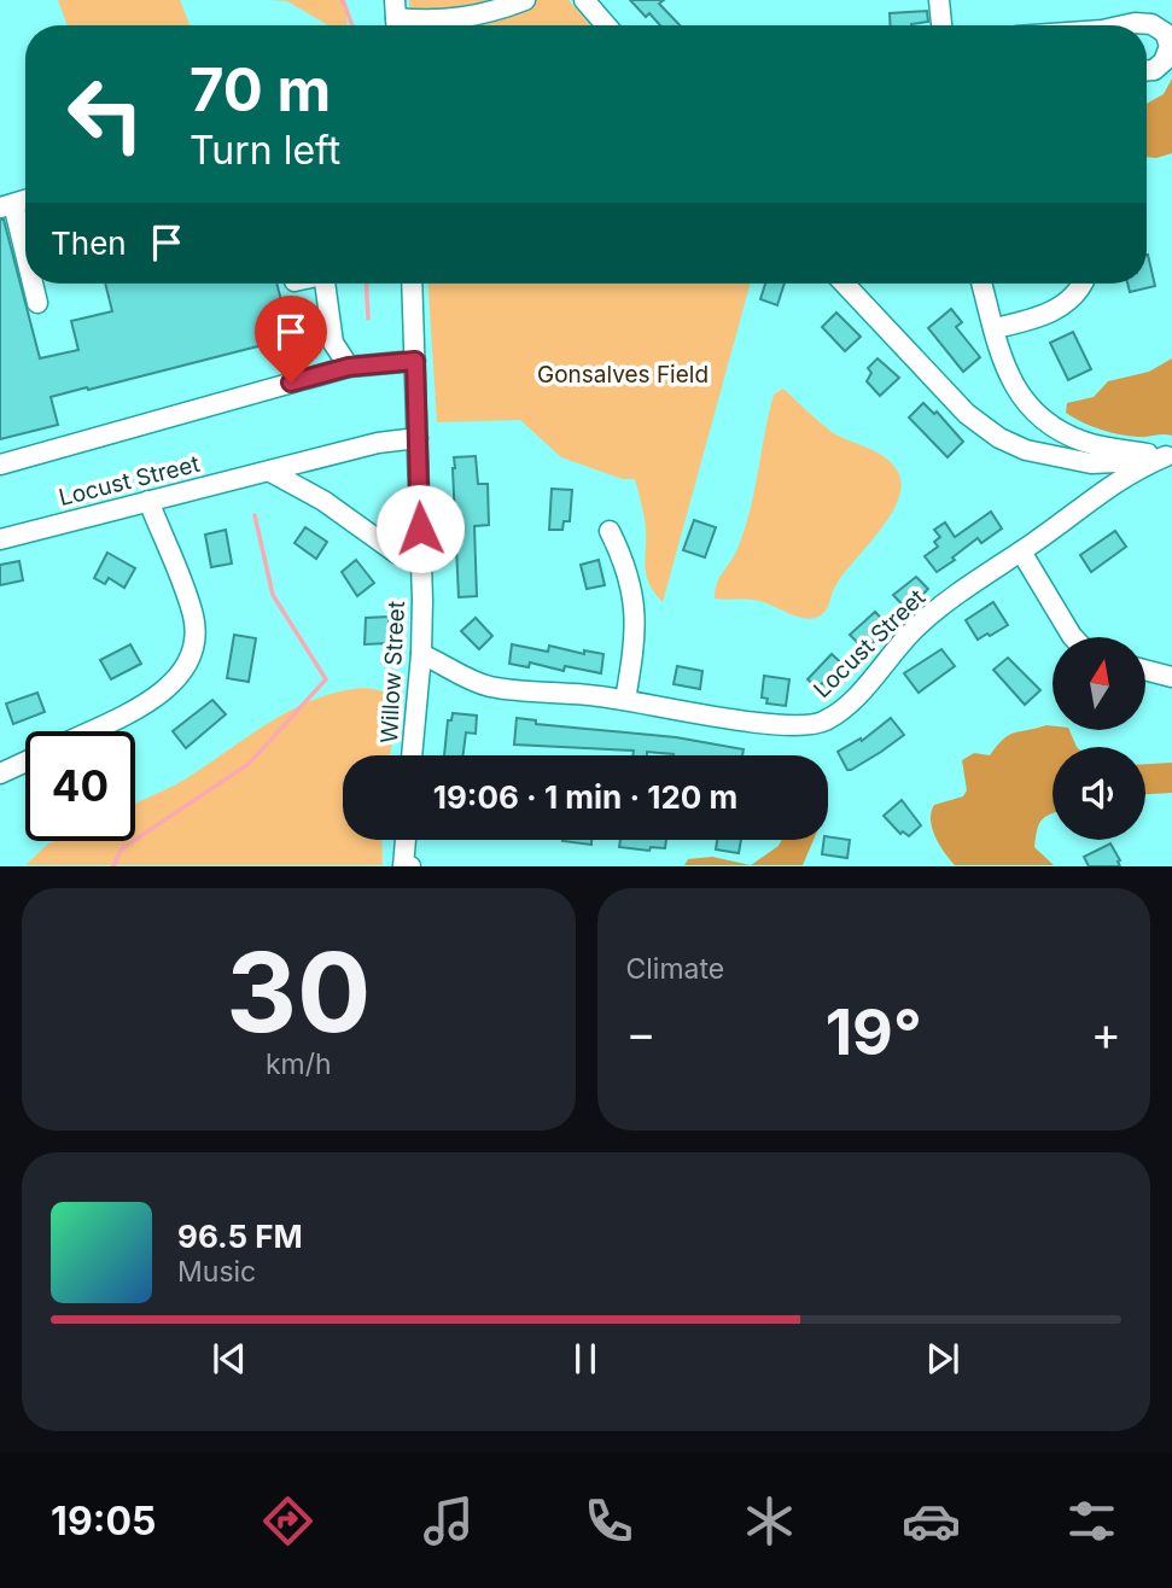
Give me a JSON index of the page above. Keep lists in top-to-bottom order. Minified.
{"streets":{"street":["Locust Street","Willow Street"]},"crossings":[["Locust Street","Willow Street"]],"parks":["Gonsalves Field"],"north":"top","page":{"turn":["70 m","Turn left"],"then":"Then","limit":"40","trip":"19:06 · 1 min · 120 m","tile":[["30","km/h"],"Climate"],"heat":["−","19°","+"],"song":["96.5 FM","Music"],"tabs":"19:05"}}
